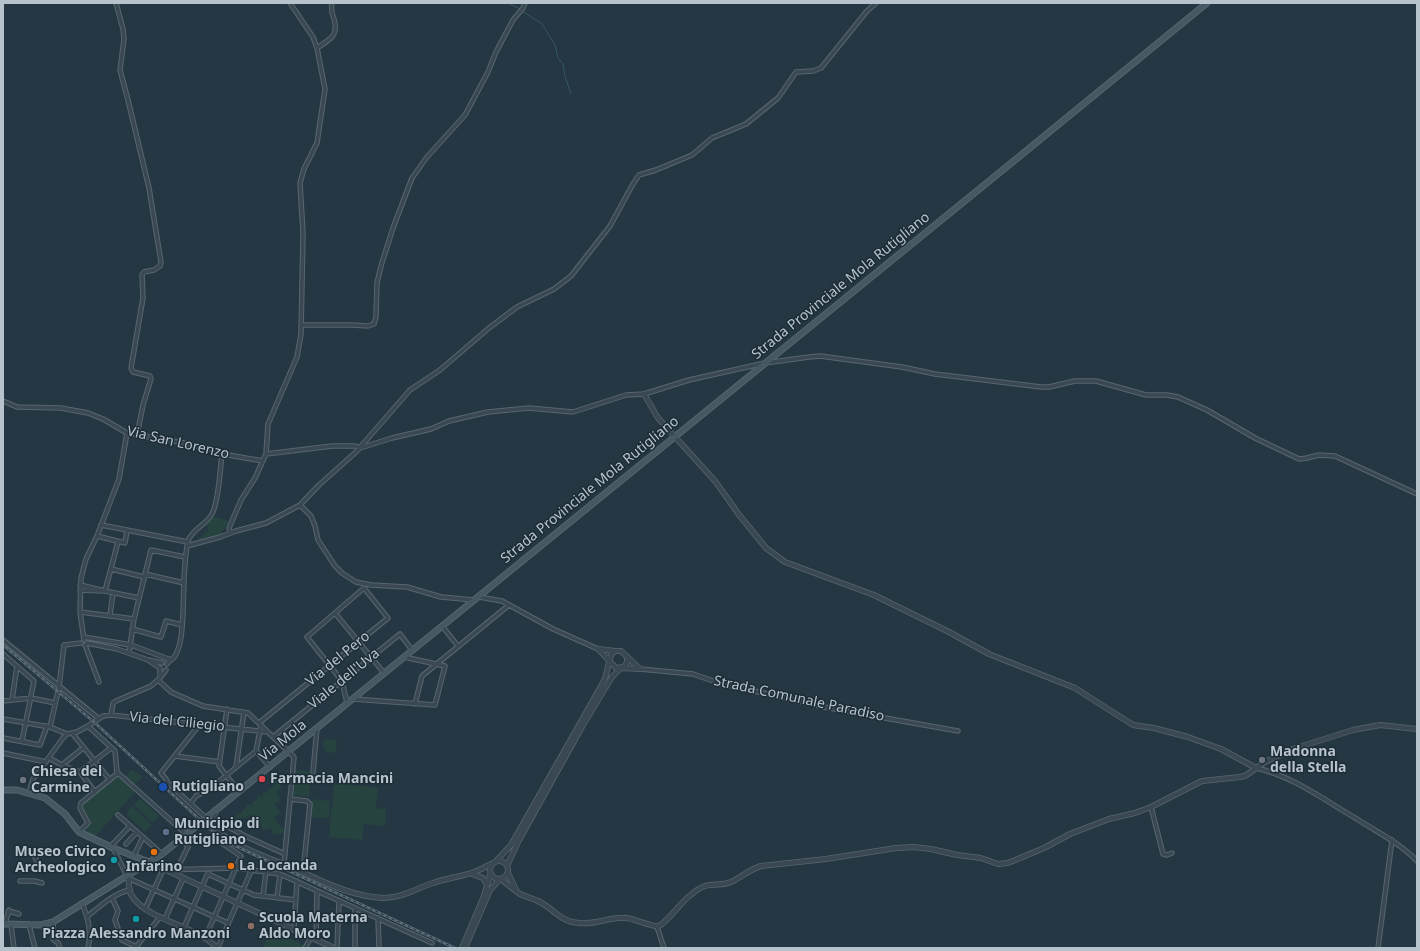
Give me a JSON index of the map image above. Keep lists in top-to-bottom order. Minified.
{"streets":{"main road":["Strada Provinciale Mola Rutigliano","Via Mola"],"street":["Via San Lorenzo","Via del Pero","Viale dell'Uva","Strada Comunale Paradiso","Via del Ciliegio"]},"crossings":[["Strada Provinciale Mola Rutigliano","Via Mola"],["Viale dell'Uva","Via Mola"]],"places":["Madonna della Stella","Farmacia Mancini","Chiesa del Carmine","Rutigliano","Municipio di Rutigliano","Infarino","Museo Civico Archeologico","La Locanda","Piazza Alessandro Manzoni","Scuola Materna Aldo Moro"]}
